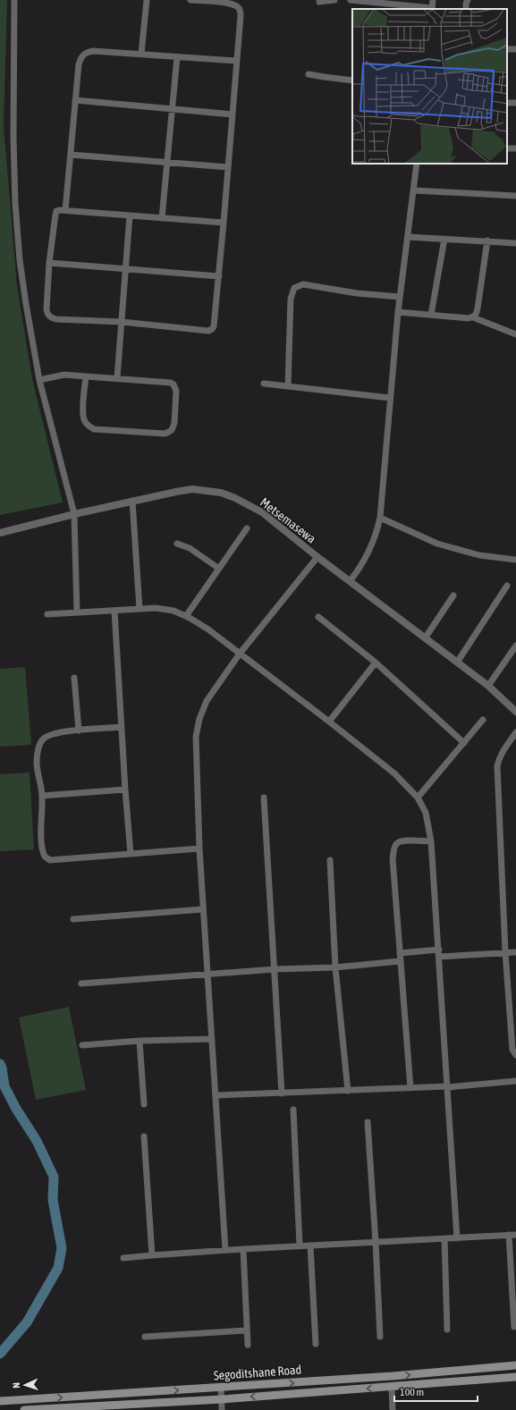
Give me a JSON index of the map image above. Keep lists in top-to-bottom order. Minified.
{"streets":{"main road":["Segoditshane Road"],"street":["Metsemasewa"]},"scale_bar":"100 m","north":"left"}
